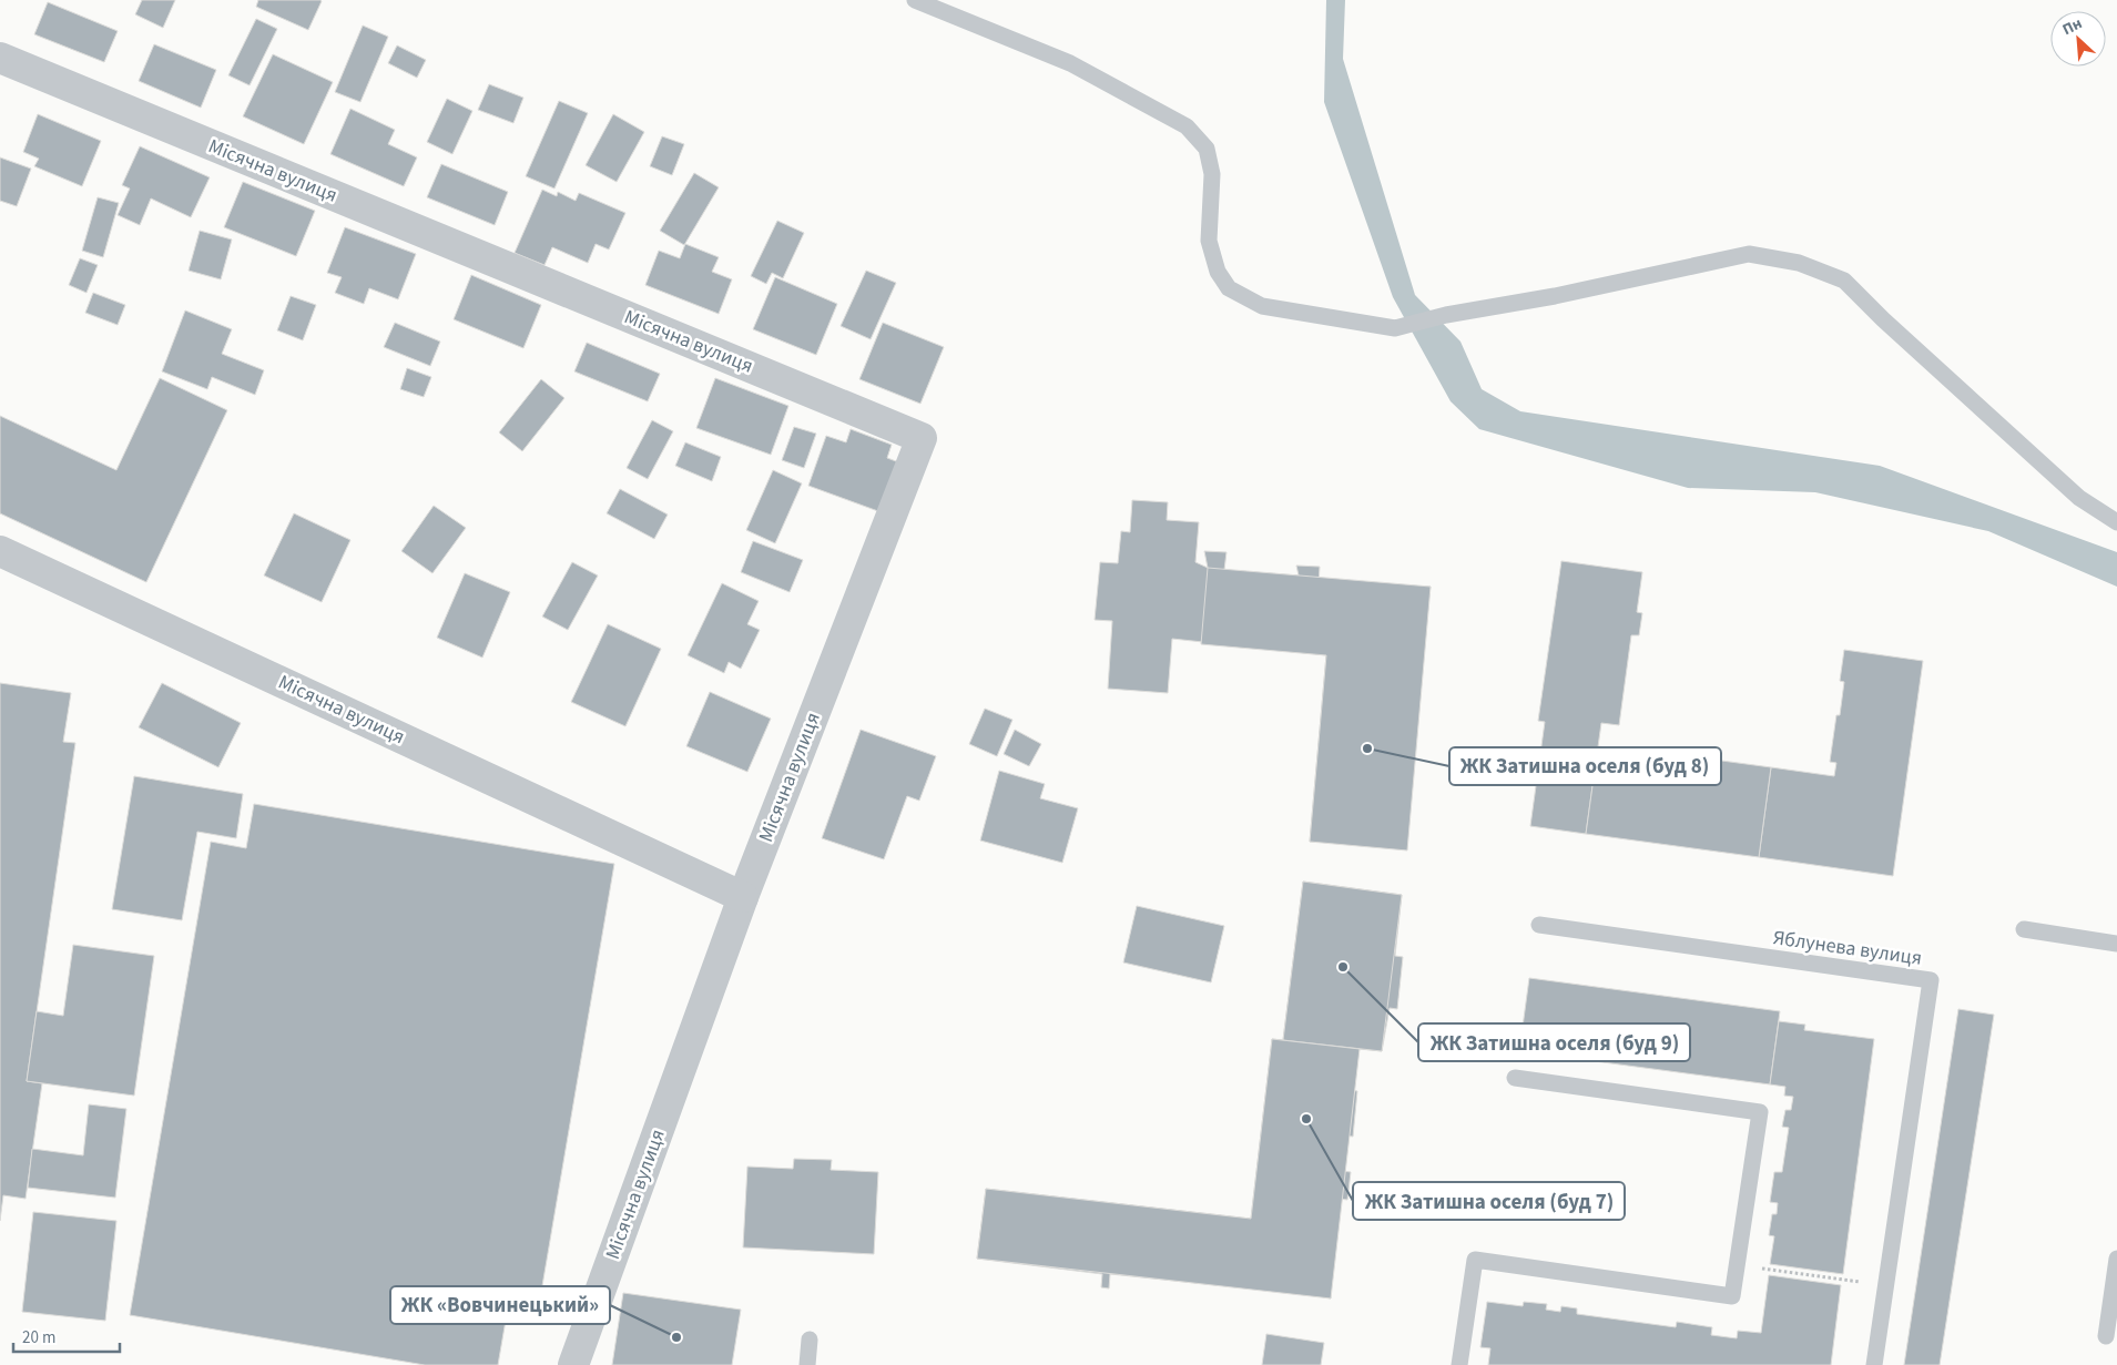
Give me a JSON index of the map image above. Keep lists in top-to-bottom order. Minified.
{"streets":{"street":["Місячна вулиця"],"lane":["Яблунева вулиця"]},"places":["ЖК Затишна оселя (буд 8)","ЖК Затишна оселя (буд 9)","ЖК Затишна оселя (буд 7)","ЖК «Вовчинецький»"],"scale_bar":"20 m","north":"top left"}
